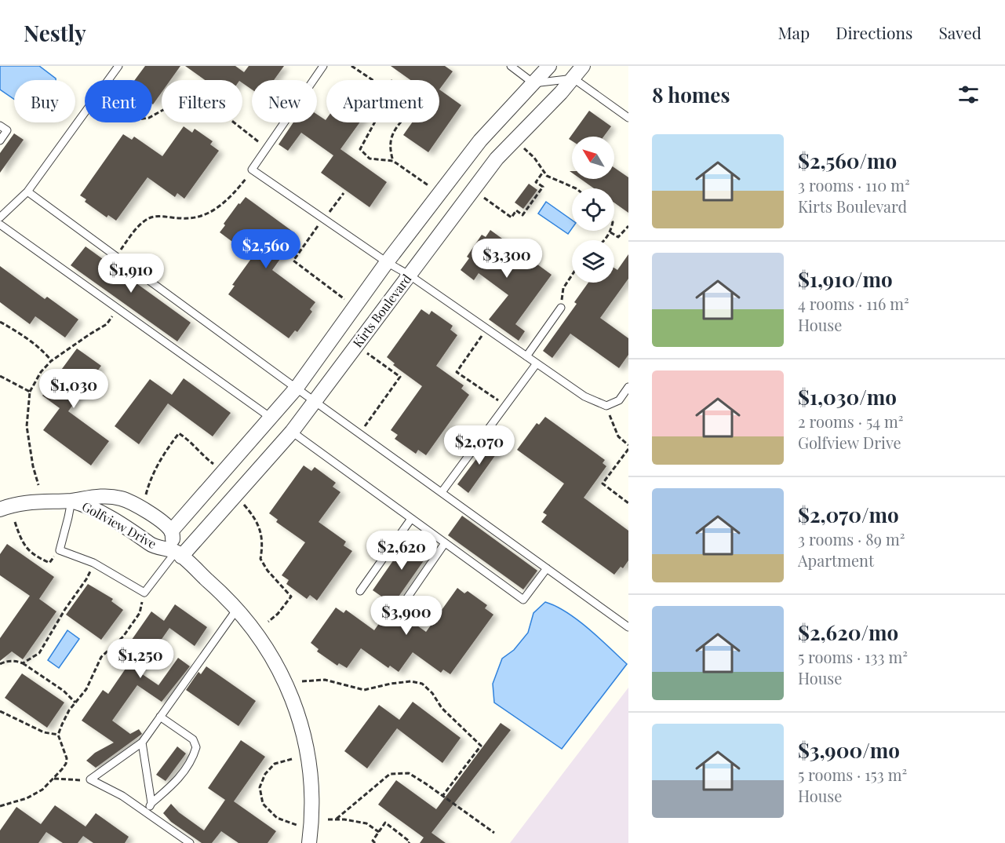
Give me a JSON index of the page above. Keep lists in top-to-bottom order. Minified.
{"streets":{"street":["Kirts Boulevard","Golfview Drive"]},"crossings":[["Kirts Boulevard","Golfview Drive"]],"north":"top left","page":{"header":"Nestly","nav":["Map","Directions","Saved"],"heading":"8 homes","chip":["Buy","Rent","Filters","New","Apartment"],"list":[{"name":"$2,560/mo","note":"3 rooms · 110 m² · Kirts Boulevard"},{"name":"$1,910/mo","note":"4 rooms · 116 m² · House"},{"name":"$1,030/mo","note":"2 rooms · 54 m² · Golfview Drive"},{"name":"$2,070/mo","note":"3 rooms · 89 m² · Apartment"},{"name":"$2,620/mo","note":"5 rooms · 133 m² · House"},{"name":"$3,900/mo","note":"5 rooms · 153 m² · House"}],"price":["$2,560","$3,300","$1,910","$1,030","$2,070","$2,620","$3,900","$1,250"]}}
